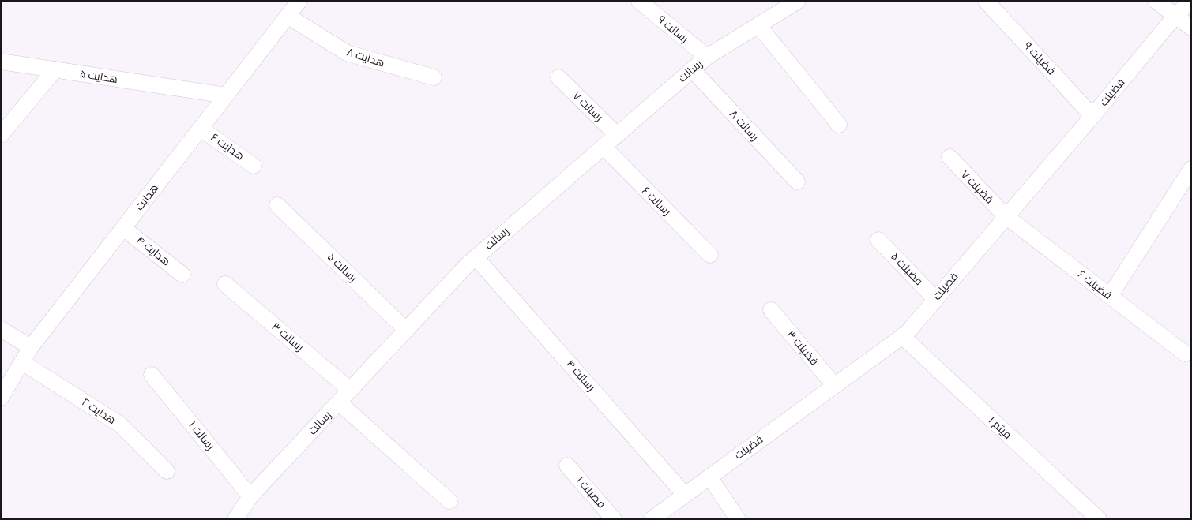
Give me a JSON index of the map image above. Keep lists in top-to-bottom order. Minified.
{"streets":{"street":["رسالت ۹","هدایت ۸","فضیلت ۹","رسالت","هدایت ۵","فضیلت","رسالت ۷","رسالت ۸","هدایت ۶","فضیلت ۷","هدایت","رسالت ۶","هدایت ۴","رسالت ۵","فضیلت ۵","فضیلت ۶","رسالت ۳","فضیلت ۳","رسالت ۴","هدایت ۲","میثم ۱","رسالت ۱","فضیلت ۱"]},"crossings":[["رسالت ۹","رسالت"],["هدایت ۸","هدایت"],["فضیلت ۹","فضیلت"],["رسالت","رسالت ۷"],["رسالت","رسالت ۸"],["رسالت","رسالت ۶"],["رسالت","رسالت ۵"],["رسالت","رسالت ۳"],["رسالت","رسالت ۴"],["رسالت","رسالت ۱"],["هدایت ۵","هدایت"],["فضیلت","فضیلت ۷"],["فضیلت","فضیلت ۵"],["فضیلت","فضیلت ۶"],["فضیلت","فضیلت ۳"],["فضیلت","رسالت ۴"],["فضیلت","میثم ۱"],["هدایت ۶","هدایت"],["فضیلت ۷","فضیلت ۶"],["هدایت","هدایت ۴"],["هدایت","هدایت ۲"]]}
